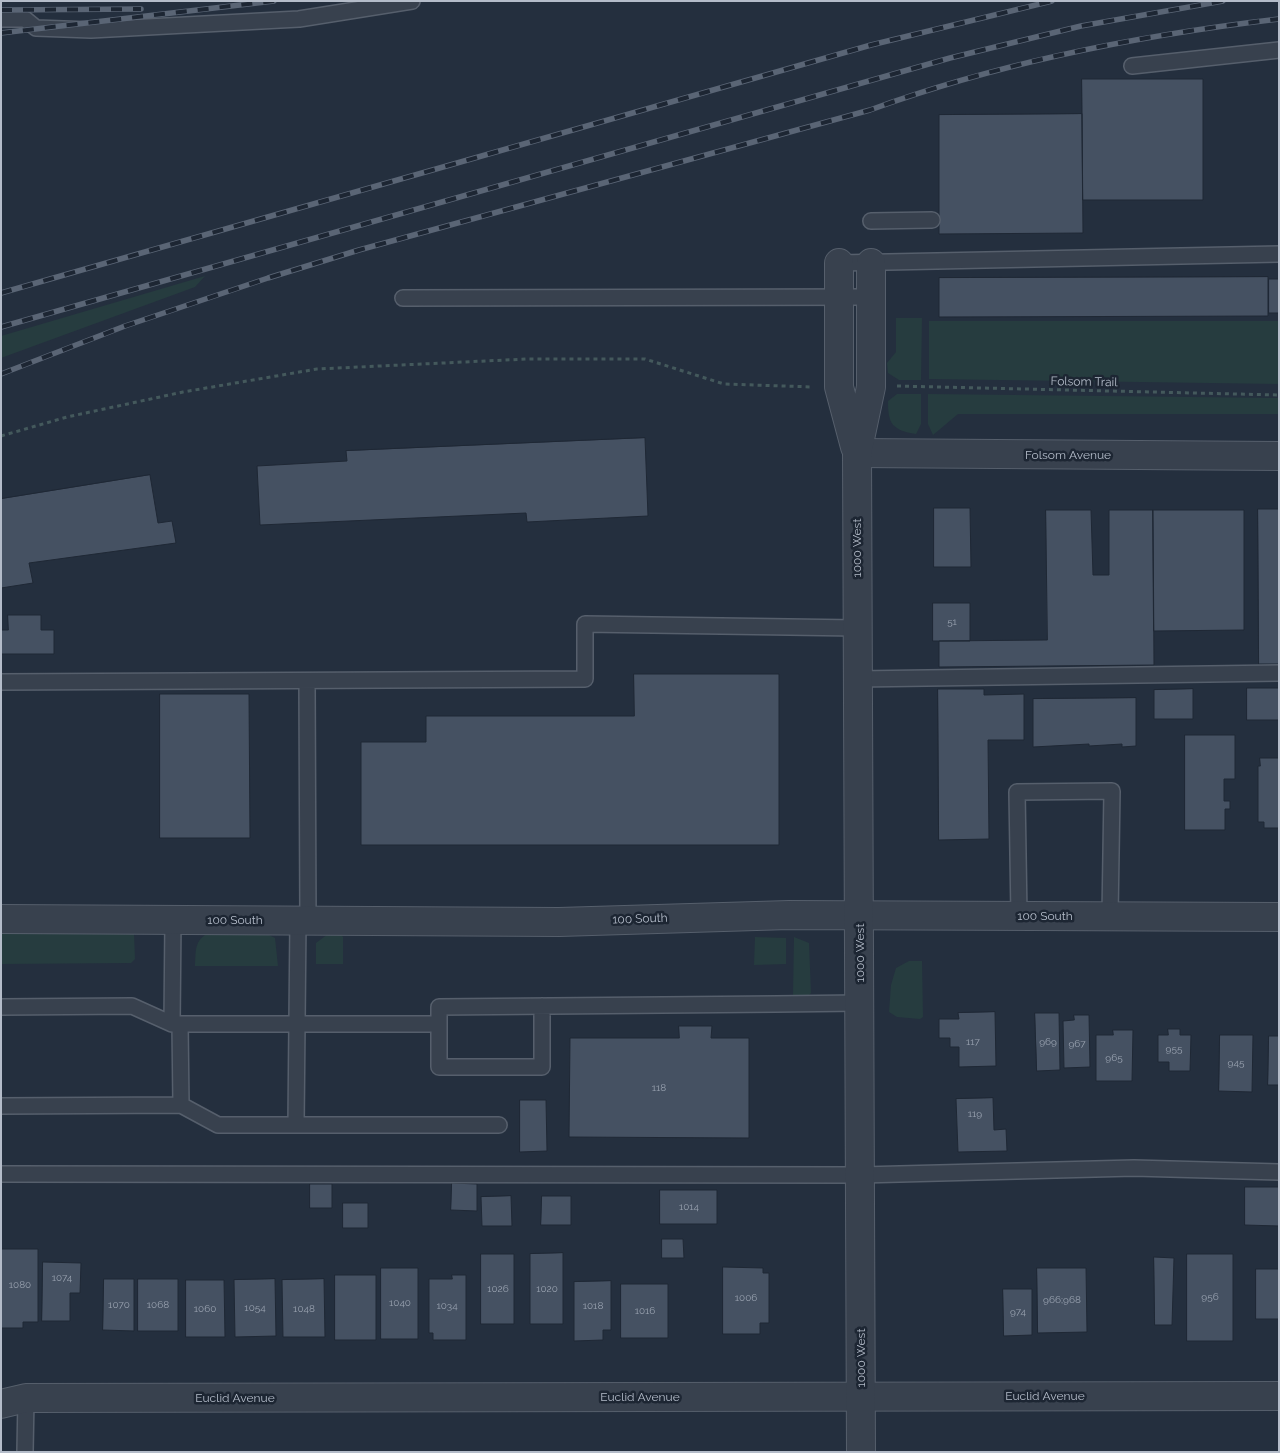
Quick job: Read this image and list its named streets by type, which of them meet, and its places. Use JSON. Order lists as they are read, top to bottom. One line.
{"streets":{"street":["Folsom Avenue","1000 West","100 South","Euclid Avenue"],"path":["Folsom Trail"]},"crossings":[["Folsom Avenue","1000 West"],["1000 West","100 South"],["1000 West","Euclid Avenue"]],"house_numbers":["51","117","969","967","955","965","945","118","119","1014","1074","1080","1026","1020","956","1006","966;968","1040","1070","1068","1034","1018","1054","1060","1048","1016","974"]}
